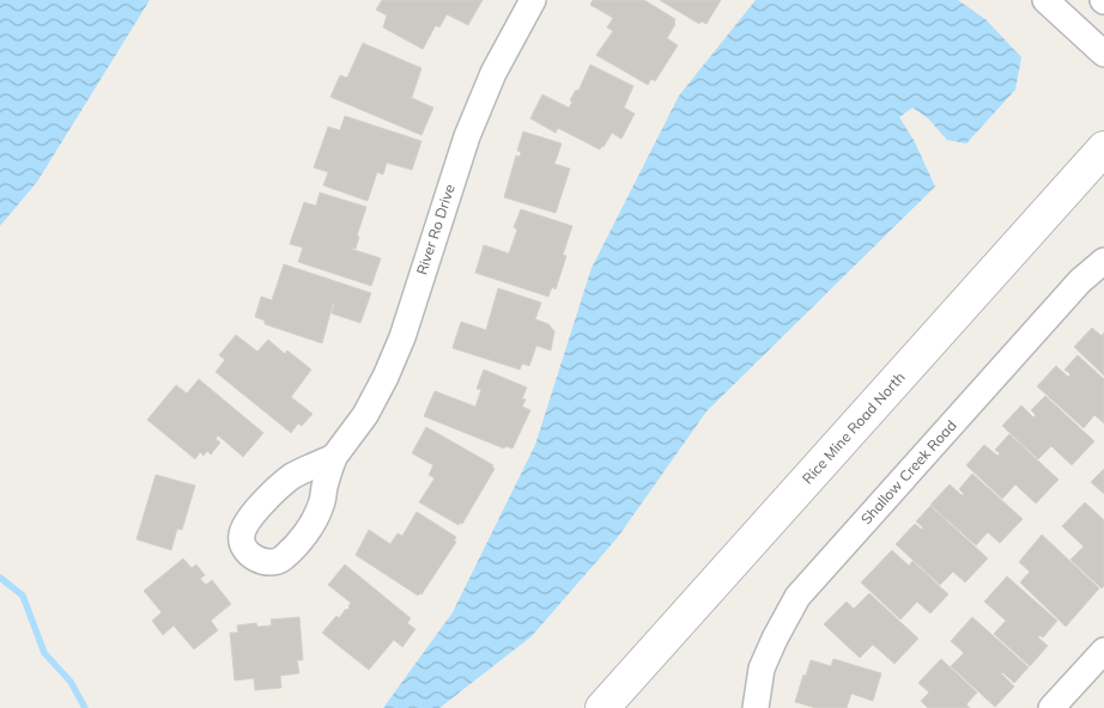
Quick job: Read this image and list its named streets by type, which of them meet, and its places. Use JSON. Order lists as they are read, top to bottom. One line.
{"streets":{"main road":["Rice Mine Road North"],"street":["River Ro Drive","Shallow Creek Road"]}}
